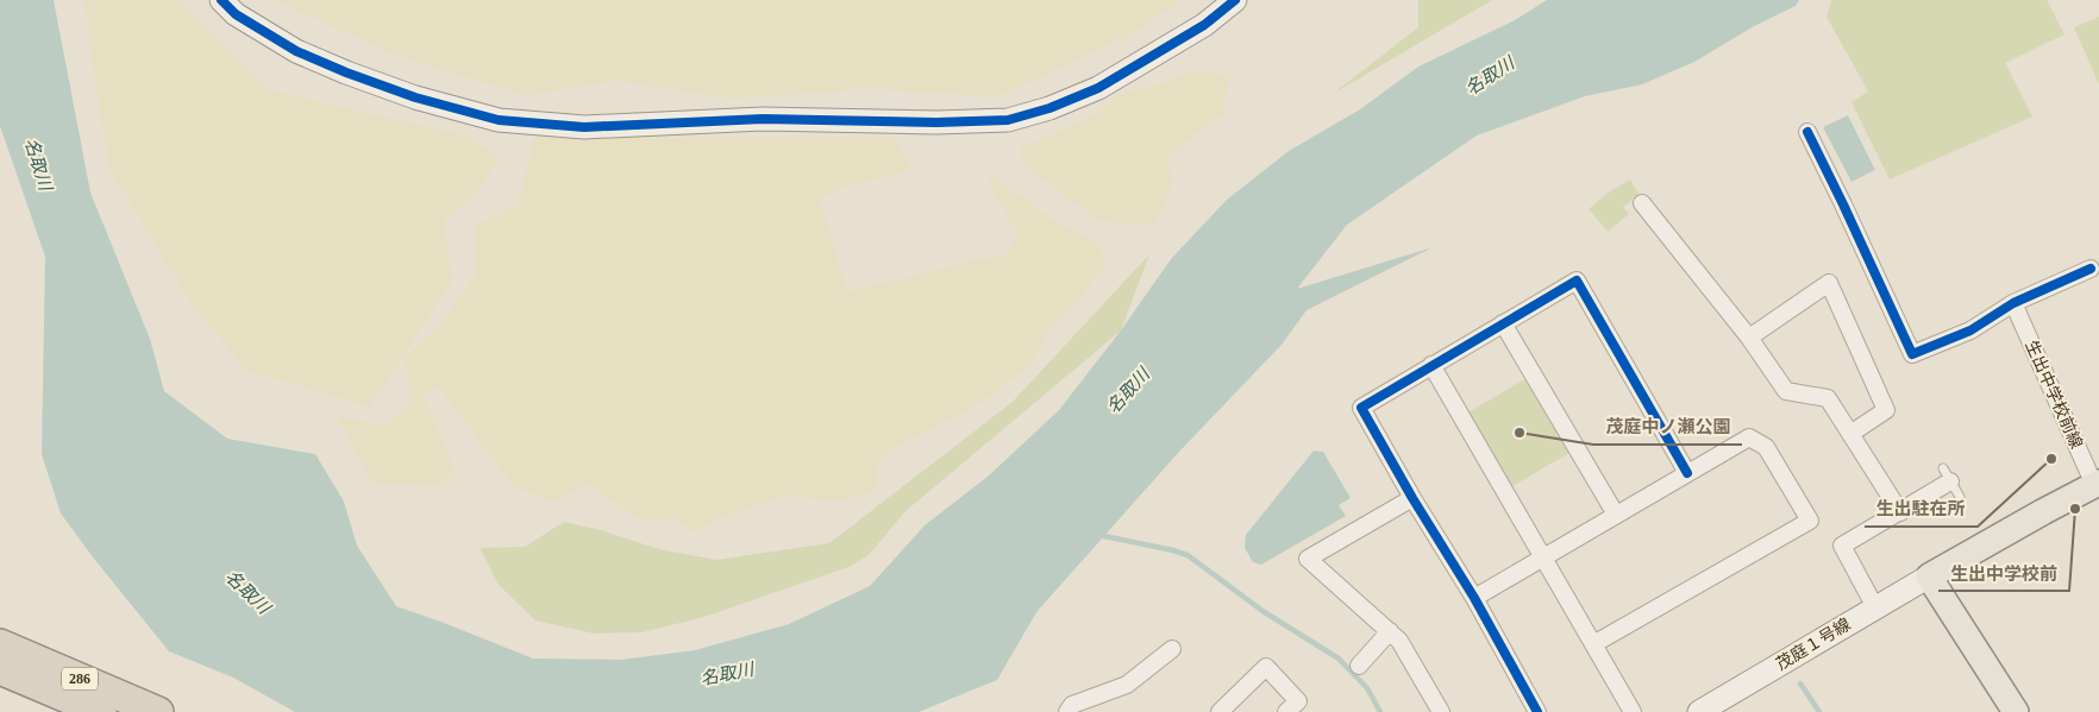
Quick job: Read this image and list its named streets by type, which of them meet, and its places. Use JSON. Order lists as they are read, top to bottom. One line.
{"streets":{"highway":["286"],"street":["生出中学校前線","茂庭１号線"]},"water":["名取川"],"places":["茂庭中ノ瀬公園","生出駐在所","生出中学校前"]}
